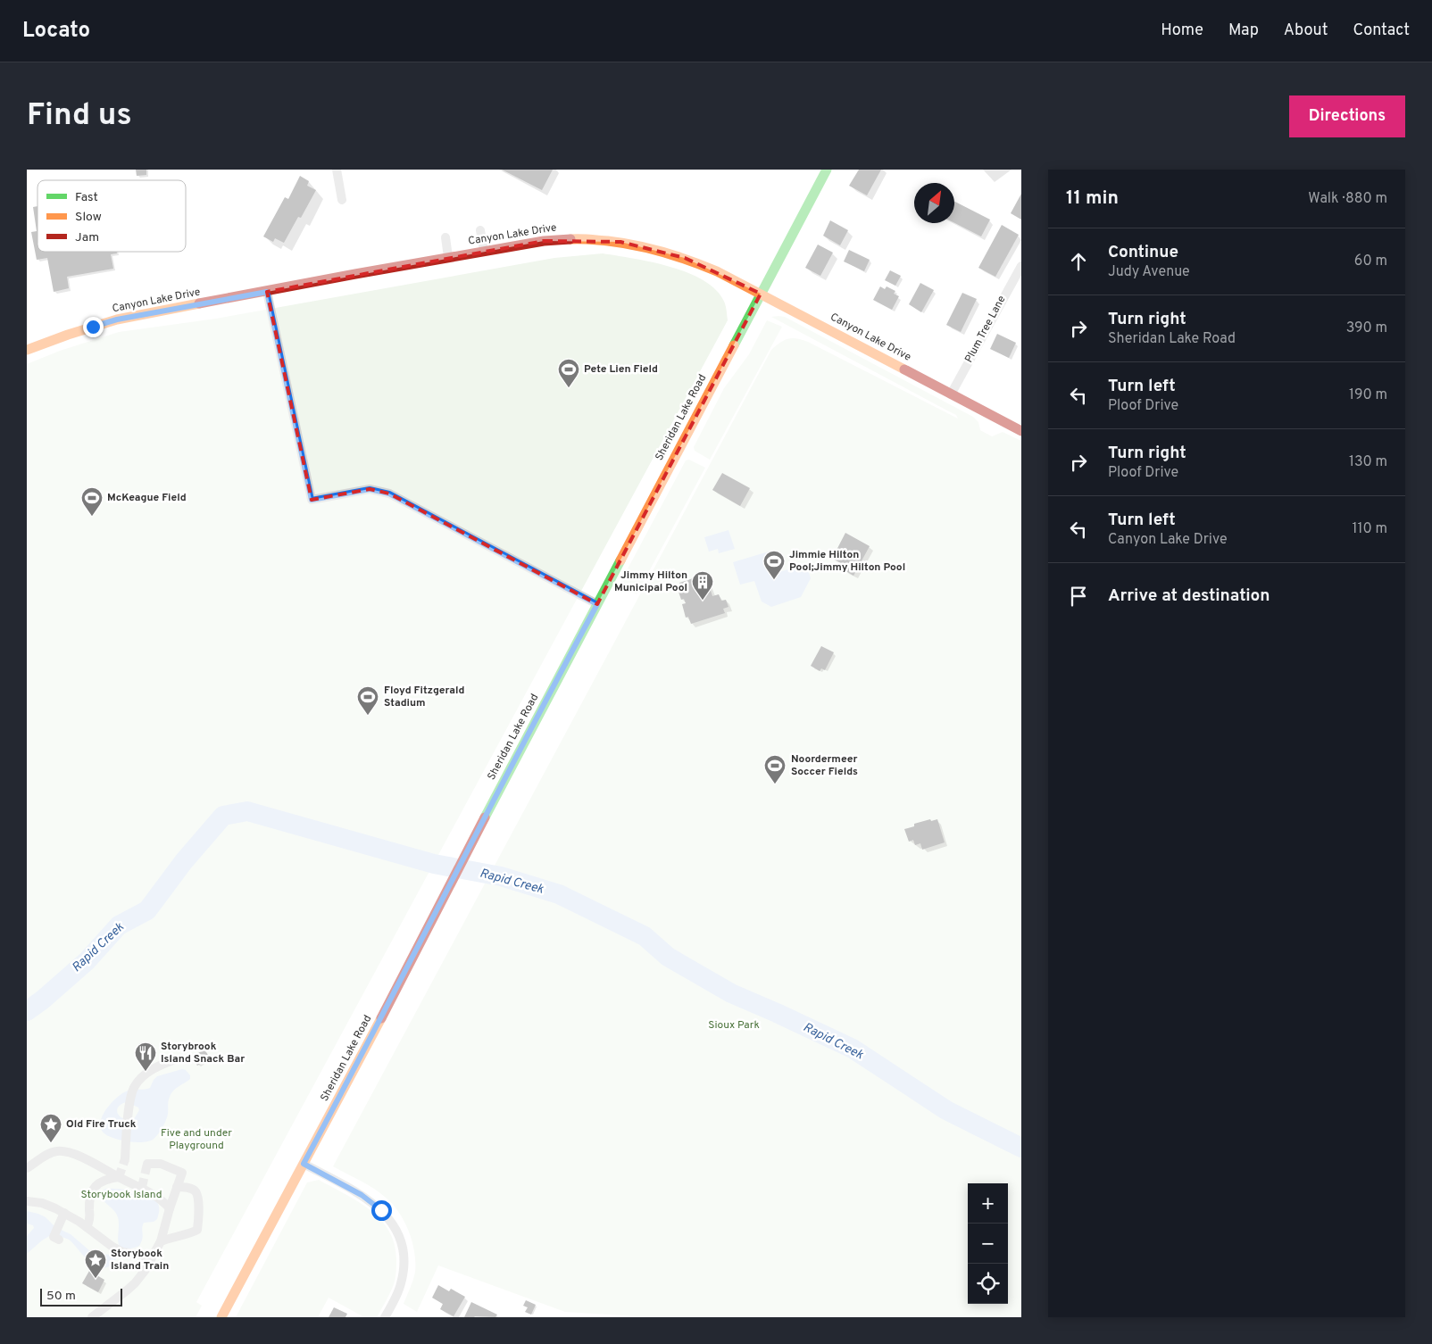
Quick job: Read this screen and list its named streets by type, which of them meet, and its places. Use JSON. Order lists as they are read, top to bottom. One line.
{"streets":{"street":["Canyon Lake Drive","Plum Tree Lane","Sheridan Lake Road"]},"crossings":[["Canyon Lake Drive","Plum Tree Lane"],["Canyon Lake Drive","Sheridan Lake Road"]],"water":["Rapid Creek"],"parks":["Sioux Park","Five and under Playground","Storybook Island"],"places":{"sports":["Pete Lien Field","McKeague Field","Jimmie Hilton Pool;Jimmy Hilton Pool","Floyd Fitzgerald Stadium","Noordermeer Soccer Fields"],"building":["Jimmy Hilton Municipal Pool"],"restaurant":["Storybrook Island Snack Bar"],"place":["Old Fire Truck","Storybook Island Train"]},"legend":["Fast","Slow","Jam"],"scale_bar":"50 m","north":"top right","page":{"header":"Locato","nav":["Home","Map","About","Contact"],"buttons":"Directions","title":"Find us","heading":["11 min","Walk · 880 m"],"list":[["Continue","Judy Avenue","60 m"],["Turn right","Sheridan Lake Road","390 m"],["Turn left","Ploof Drive","190 m"],["Turn right","Ploof Drive","130 m"],["Turn left","Canyon Lake Drive","110 m"],"Arrive at destination"],"map_buttons":["+","−"],"scale":"50 m"}}
